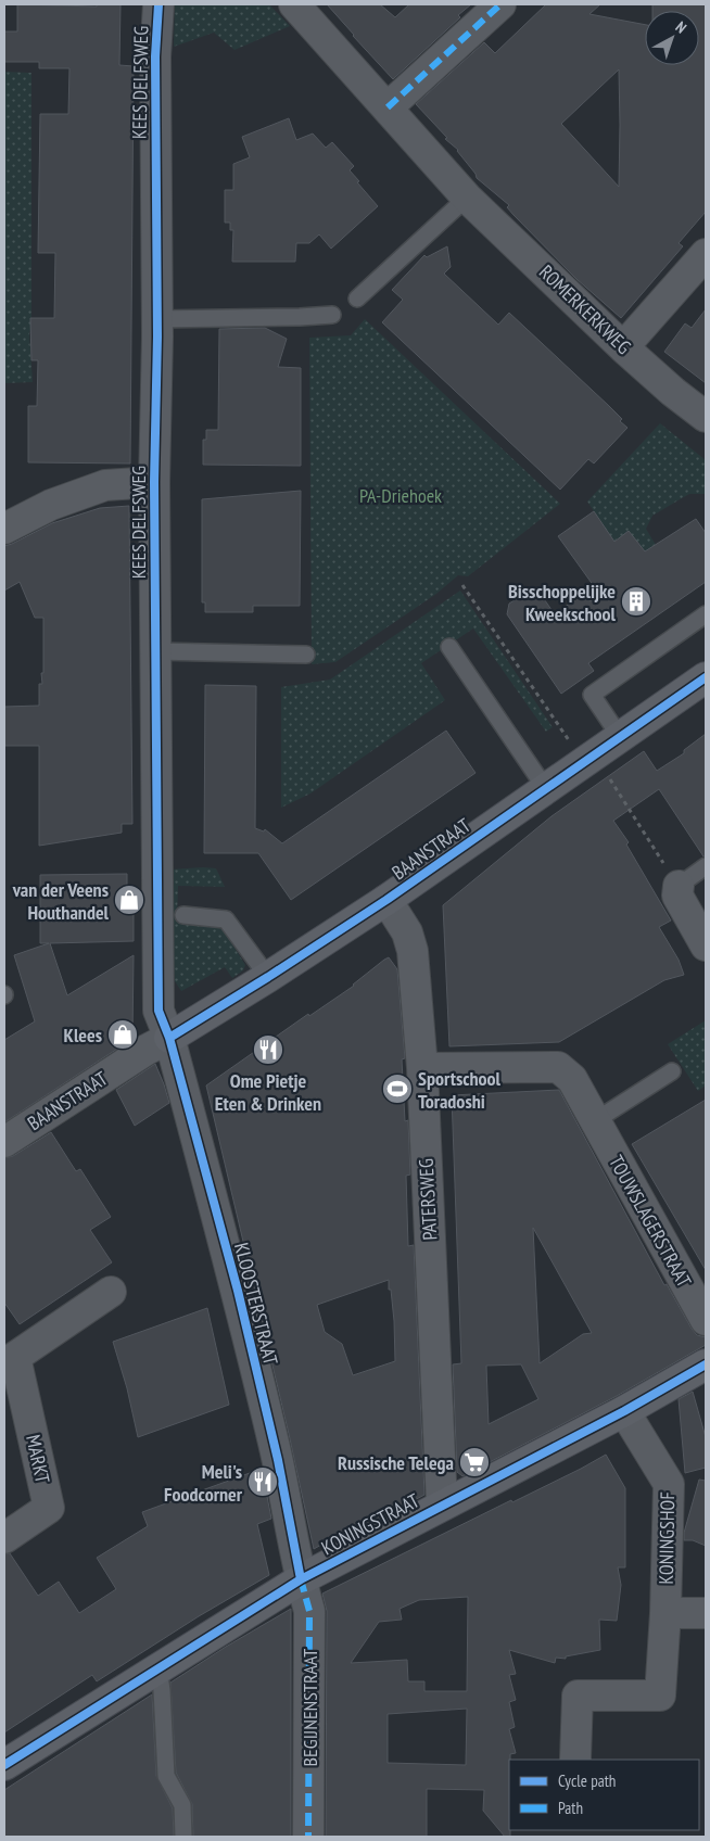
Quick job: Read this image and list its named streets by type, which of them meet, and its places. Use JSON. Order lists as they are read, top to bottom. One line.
{"streets":{"street":["KEES DELFSWEG","ROMERKERKWEG","BAANSTRAAT","PATERSWEG","TOUWSLAGERSTRAAT","KLOOSTERSTRAAT","MARKT","KONINGSTRAAT","KONINGSHOF","BEGIJNENSTRAAT"]},"crossings":[["KEES DELFSWEG","BAANSTRAAT"],["KEES DELFSWEG","KLOOSTERSTRAAT"],["BAANSTRAAT","PATERSWEG"],["BAANSTRAAT","KLOOSTERSTRAAT"],["PATERSWEG","TOUWSLAGERSTRAAT"],["PATERSWEG","KONINGSTRAAT"],["KLOOSTERSTRAAT","KONINGSTRAAT"],["KLOOSTERSTRAAT","BEGIJNENSTRAAT"],["KONINGSTRAAT","KONINGSHOF"],["KONINGSTRAAT","BEGIJNENSTRAAT"]],"parks":["PA-Driehoek"],"places":{"building":["Bisschoppelijke Kweekschool"],"shop":["van der Veens Houthandel","Klees"],"restaurant":["Ome Pietje Eten & Drinken","Meli's Foodcorner"],"sports":["Sportschool Toradoshi"],"supermarket":["Russische Telega"]},"legend":["Cycle path","Path"],"north":"top right"}
